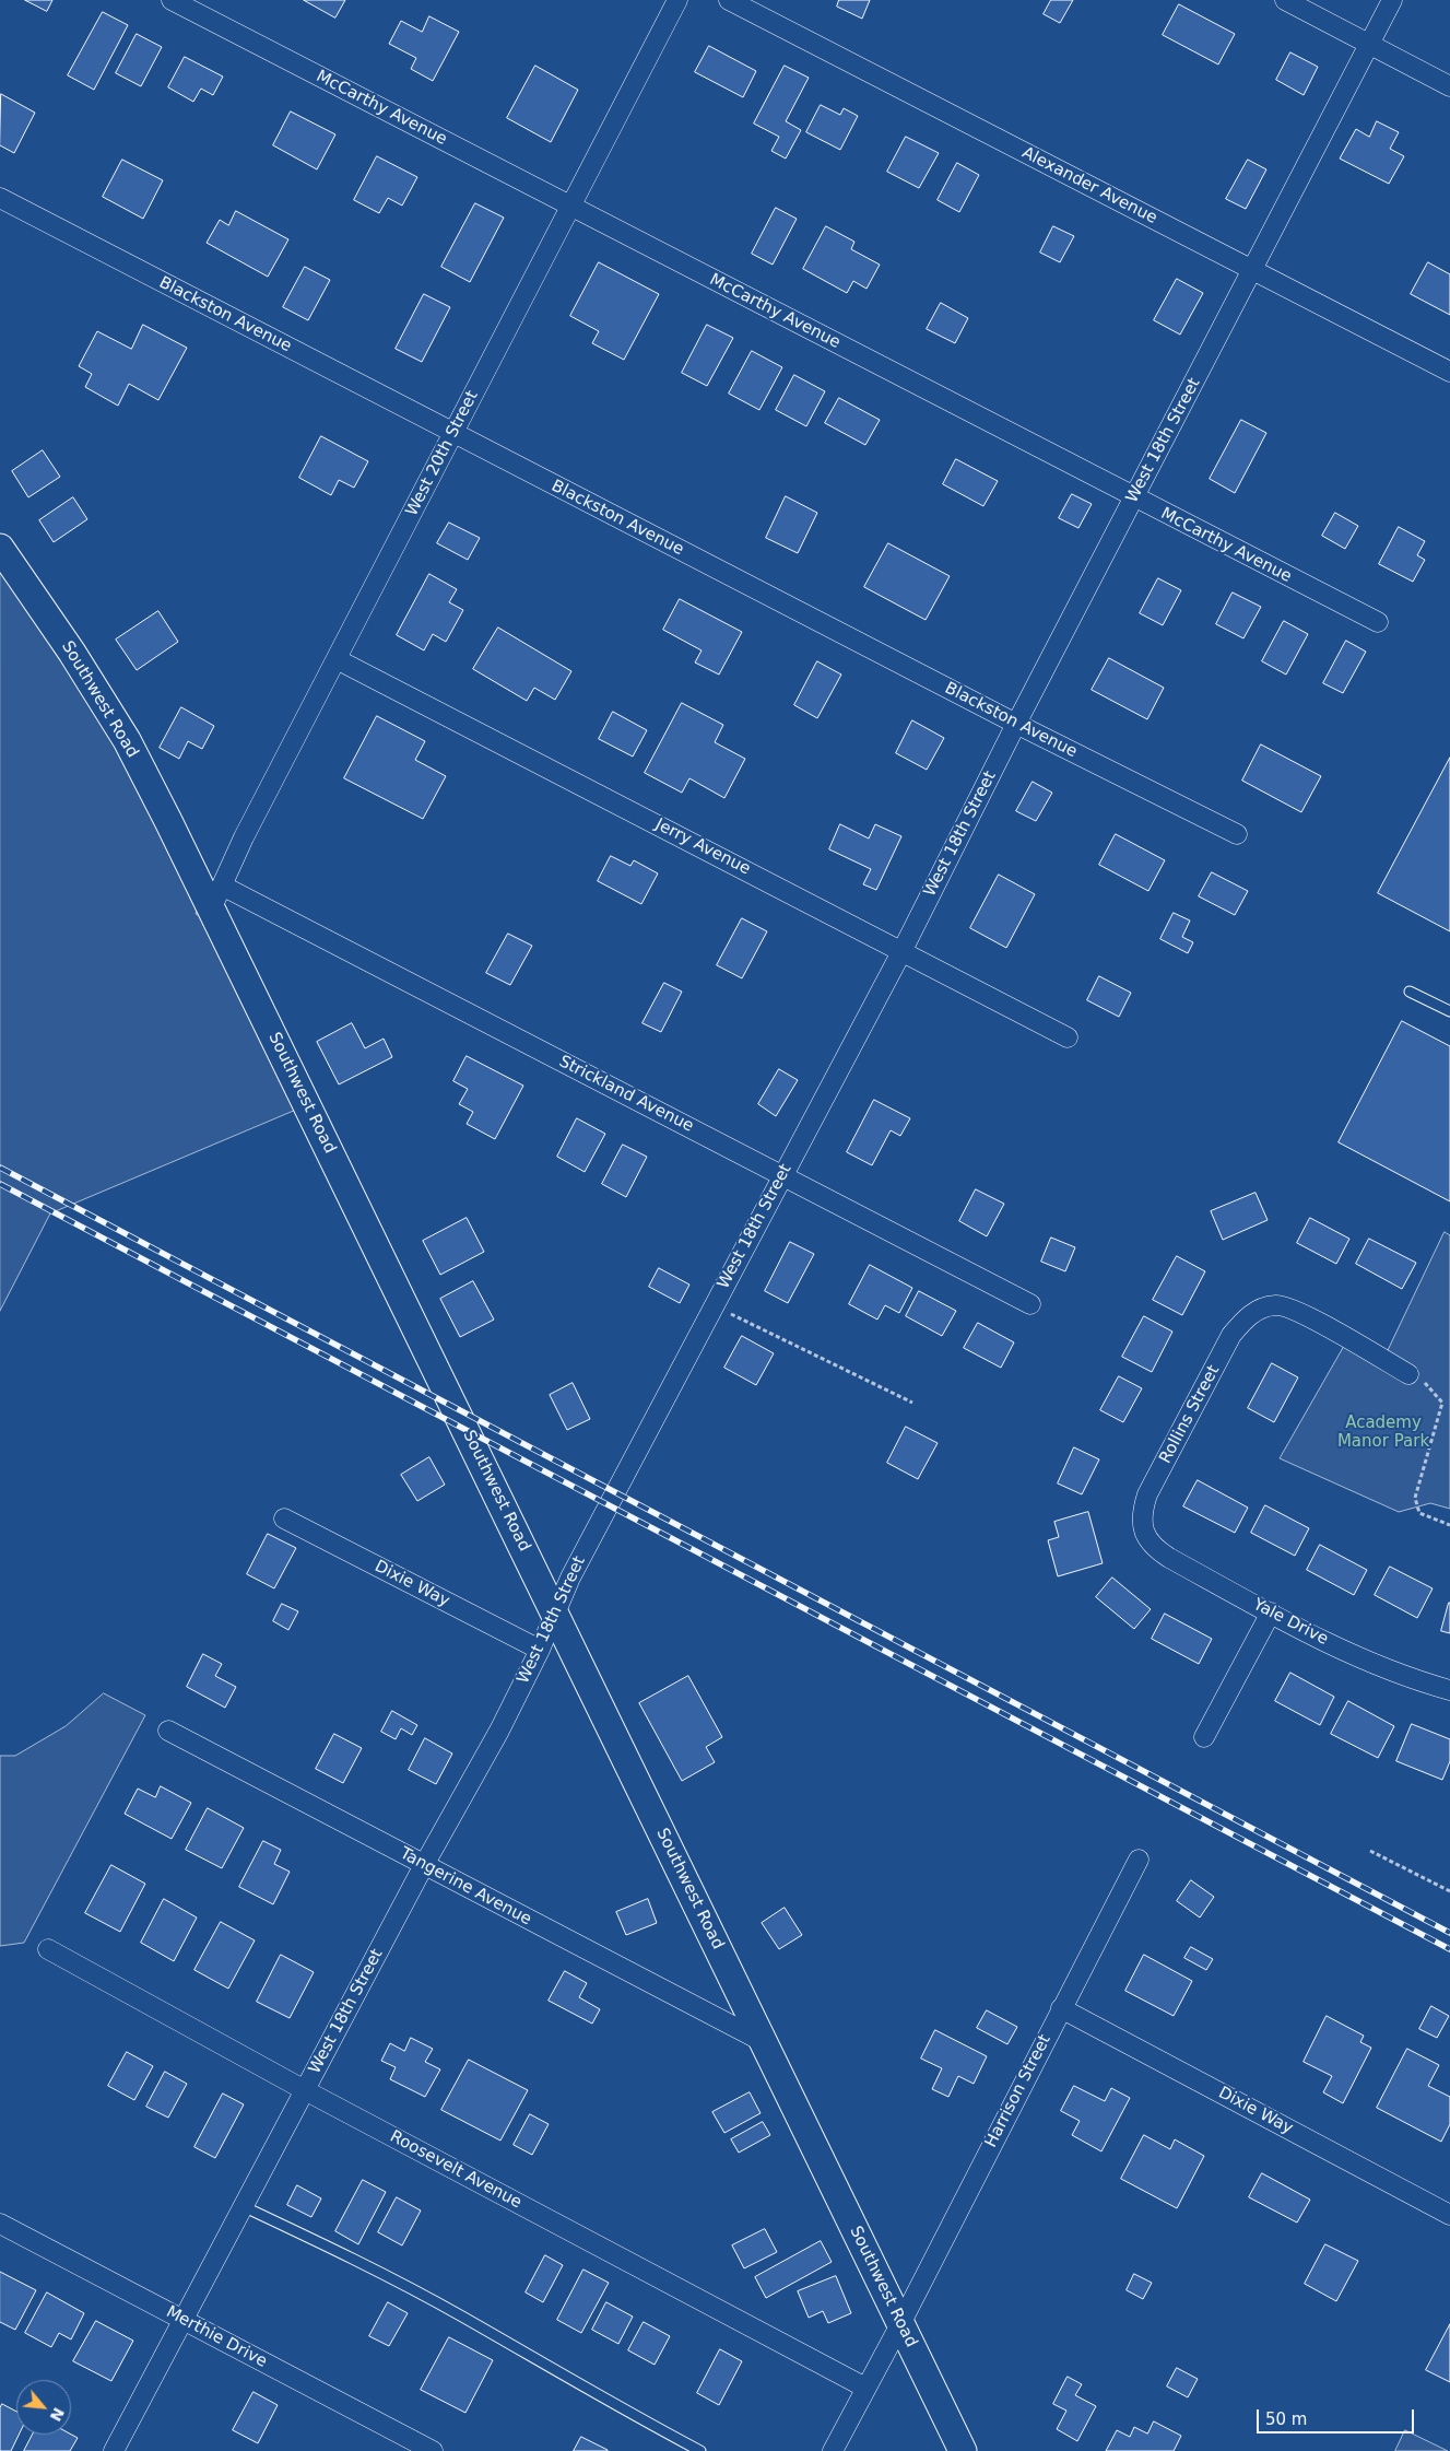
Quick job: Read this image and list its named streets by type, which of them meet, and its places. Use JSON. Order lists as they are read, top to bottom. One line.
{"streets":{"street":["McCarthy Avenue","Alexander Avenue","Blackston Avenue","West 18th Street","West 20th Street","Southwest Road","Jerry Avenue","Strickland Avenue","Rollins Street","Dixie Way","Yale Drive","Tangerine Avenue","Harrison Street","Roosevelt Avenue","Merthie Drive"]},"crossings":[["McCarthy Avenue","West 18th Street"],["McCarthy Avenue","West 20th Street"],["Alexander Avenue","West 18th Street"],["Blackston Avenue","West 18th Street"],["Blackston Avenue","West 20th Street"],["West 18th Street","Southwest Road"],["West 18th Street","Jerry Avenue"],["West 18th Street","Strickland Avenue"],["West 18th Street","Dixie Way"],["West 18th Street","Tangerine Avenue"],["West 18th Street","Roosevelt Avenue"],["West 18th Street","Merthie Drive"],["West 20th Street","Southwest Road"],["West 20th Street","Jerry Avenue"],["West 20th Street","Strickland Avenue"],["Southwest Road","Strickland Avenue"],["Southwest Road","Tangerine Avenue"],["Southwest Road","Harrison Street"],["Rollins Street","Yale Drive"],["Dixie Way","Harrison Street"],["Harrison Street","Roosevelt Avenue"]],"parks":["Academy Manor Park"],"scale_bar":"50 m","north":"bottom right"}
